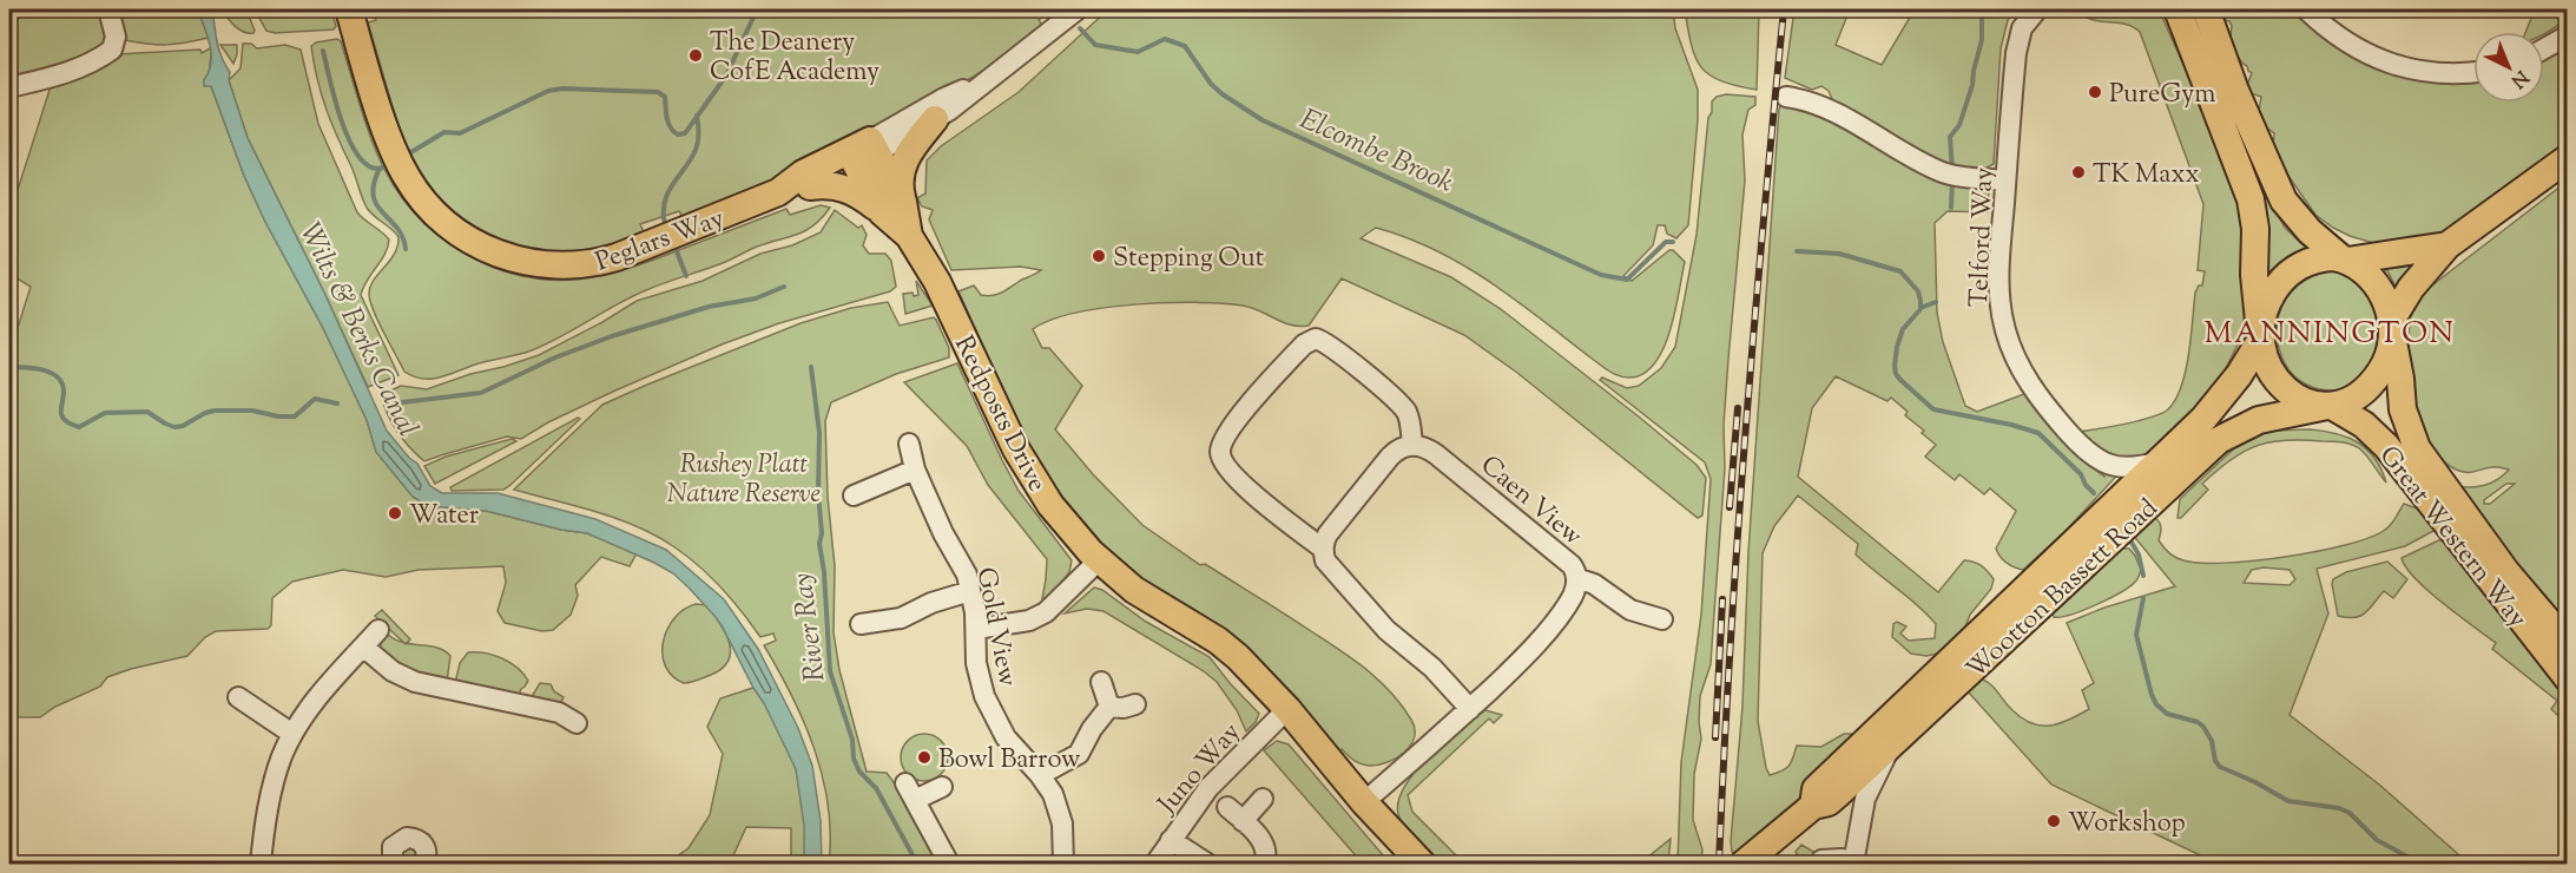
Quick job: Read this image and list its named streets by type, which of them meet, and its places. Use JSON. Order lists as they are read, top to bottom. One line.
{"streets":{"main road":["Peglars Way","Redposts Drive","Great Western Way","Wootton Bassett Road"],"street":["Telford Way","Caen View","Gold View","Juno Way"]},"crossings":[["Telford Way","Wootton Bassett Road"],["Peglars Way","Redposts Drive"],["Redposts Drive","Caen View"],["Redposts Drive","Juno Way"],["Great Western Way","Wootton Bassett Road"]],"districts":["MANNINGTON"],"water":["Elcombe Brook","Wilts & Berks Canal","River Ray"],"parks":["Rushey Platt Nature Reserve"],"places":["The Deanery CofE Academy","PureGym","TK Maxx","Stepping Out","Water","Bowl Barrow","Workshop"],"north":"bottom right"}
